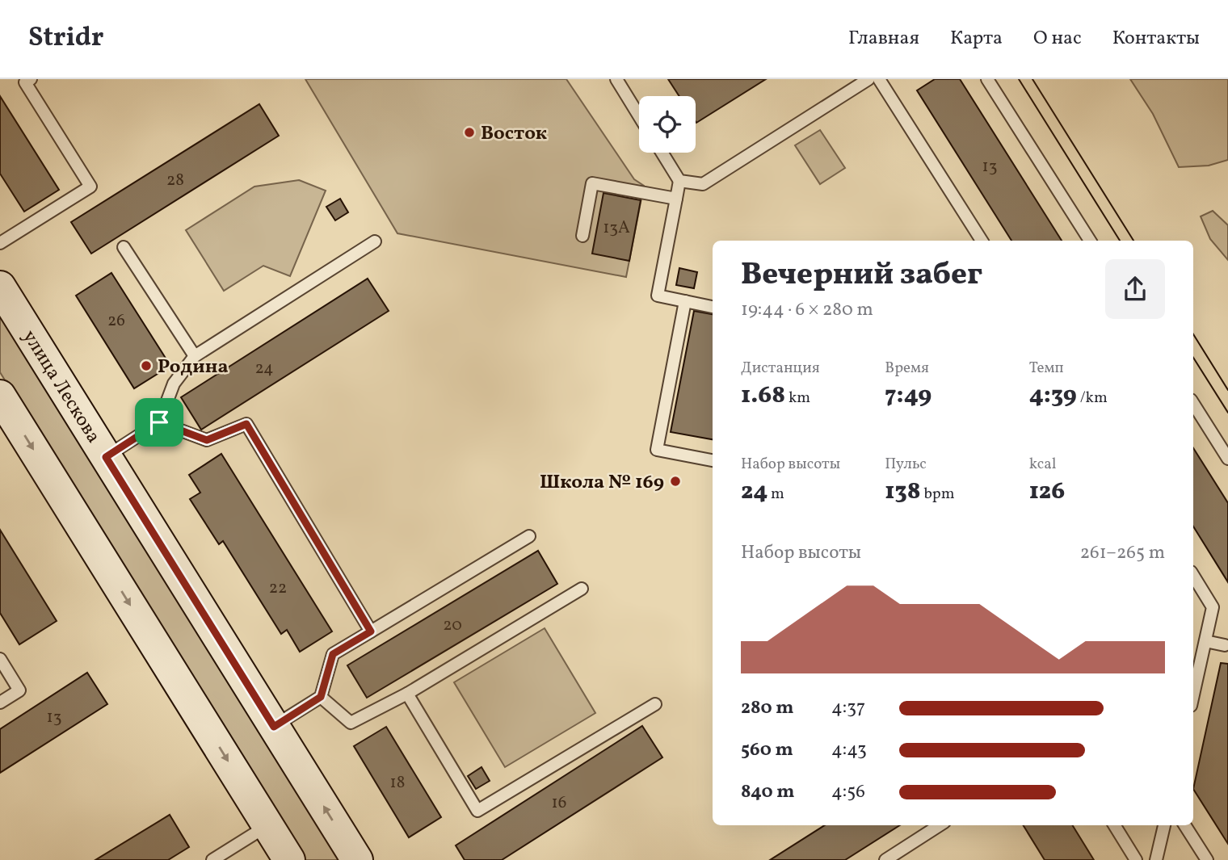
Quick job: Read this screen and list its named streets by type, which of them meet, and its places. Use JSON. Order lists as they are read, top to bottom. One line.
{"streets":{"main road":["улица Лескова"]},"places":["Восток","Родина","Школа № 169"],"house_numbers":["13","28","13А","26","24","22","20","13","18","16"],"page":{"header":"Stridr","nav":["Главная","Карта","О нас","Контакты"],"heading":["Вечерний забег","19:44 · 6 × 280 m"],"stats":[["Дистанция","1.68 km"],["Время","7:49"],["Темп","4:39 /km"],["Набор высоты","24 m"],["Пульс","138 bpm"],["kcal","126"]],"chart":["Набор высоты","261–265 m"],"list":[{"name":"280 m","note":"4:37"},{"name":"560 m","note":"4:43"},{"name":"840 m","note":"4:56"}]}}
